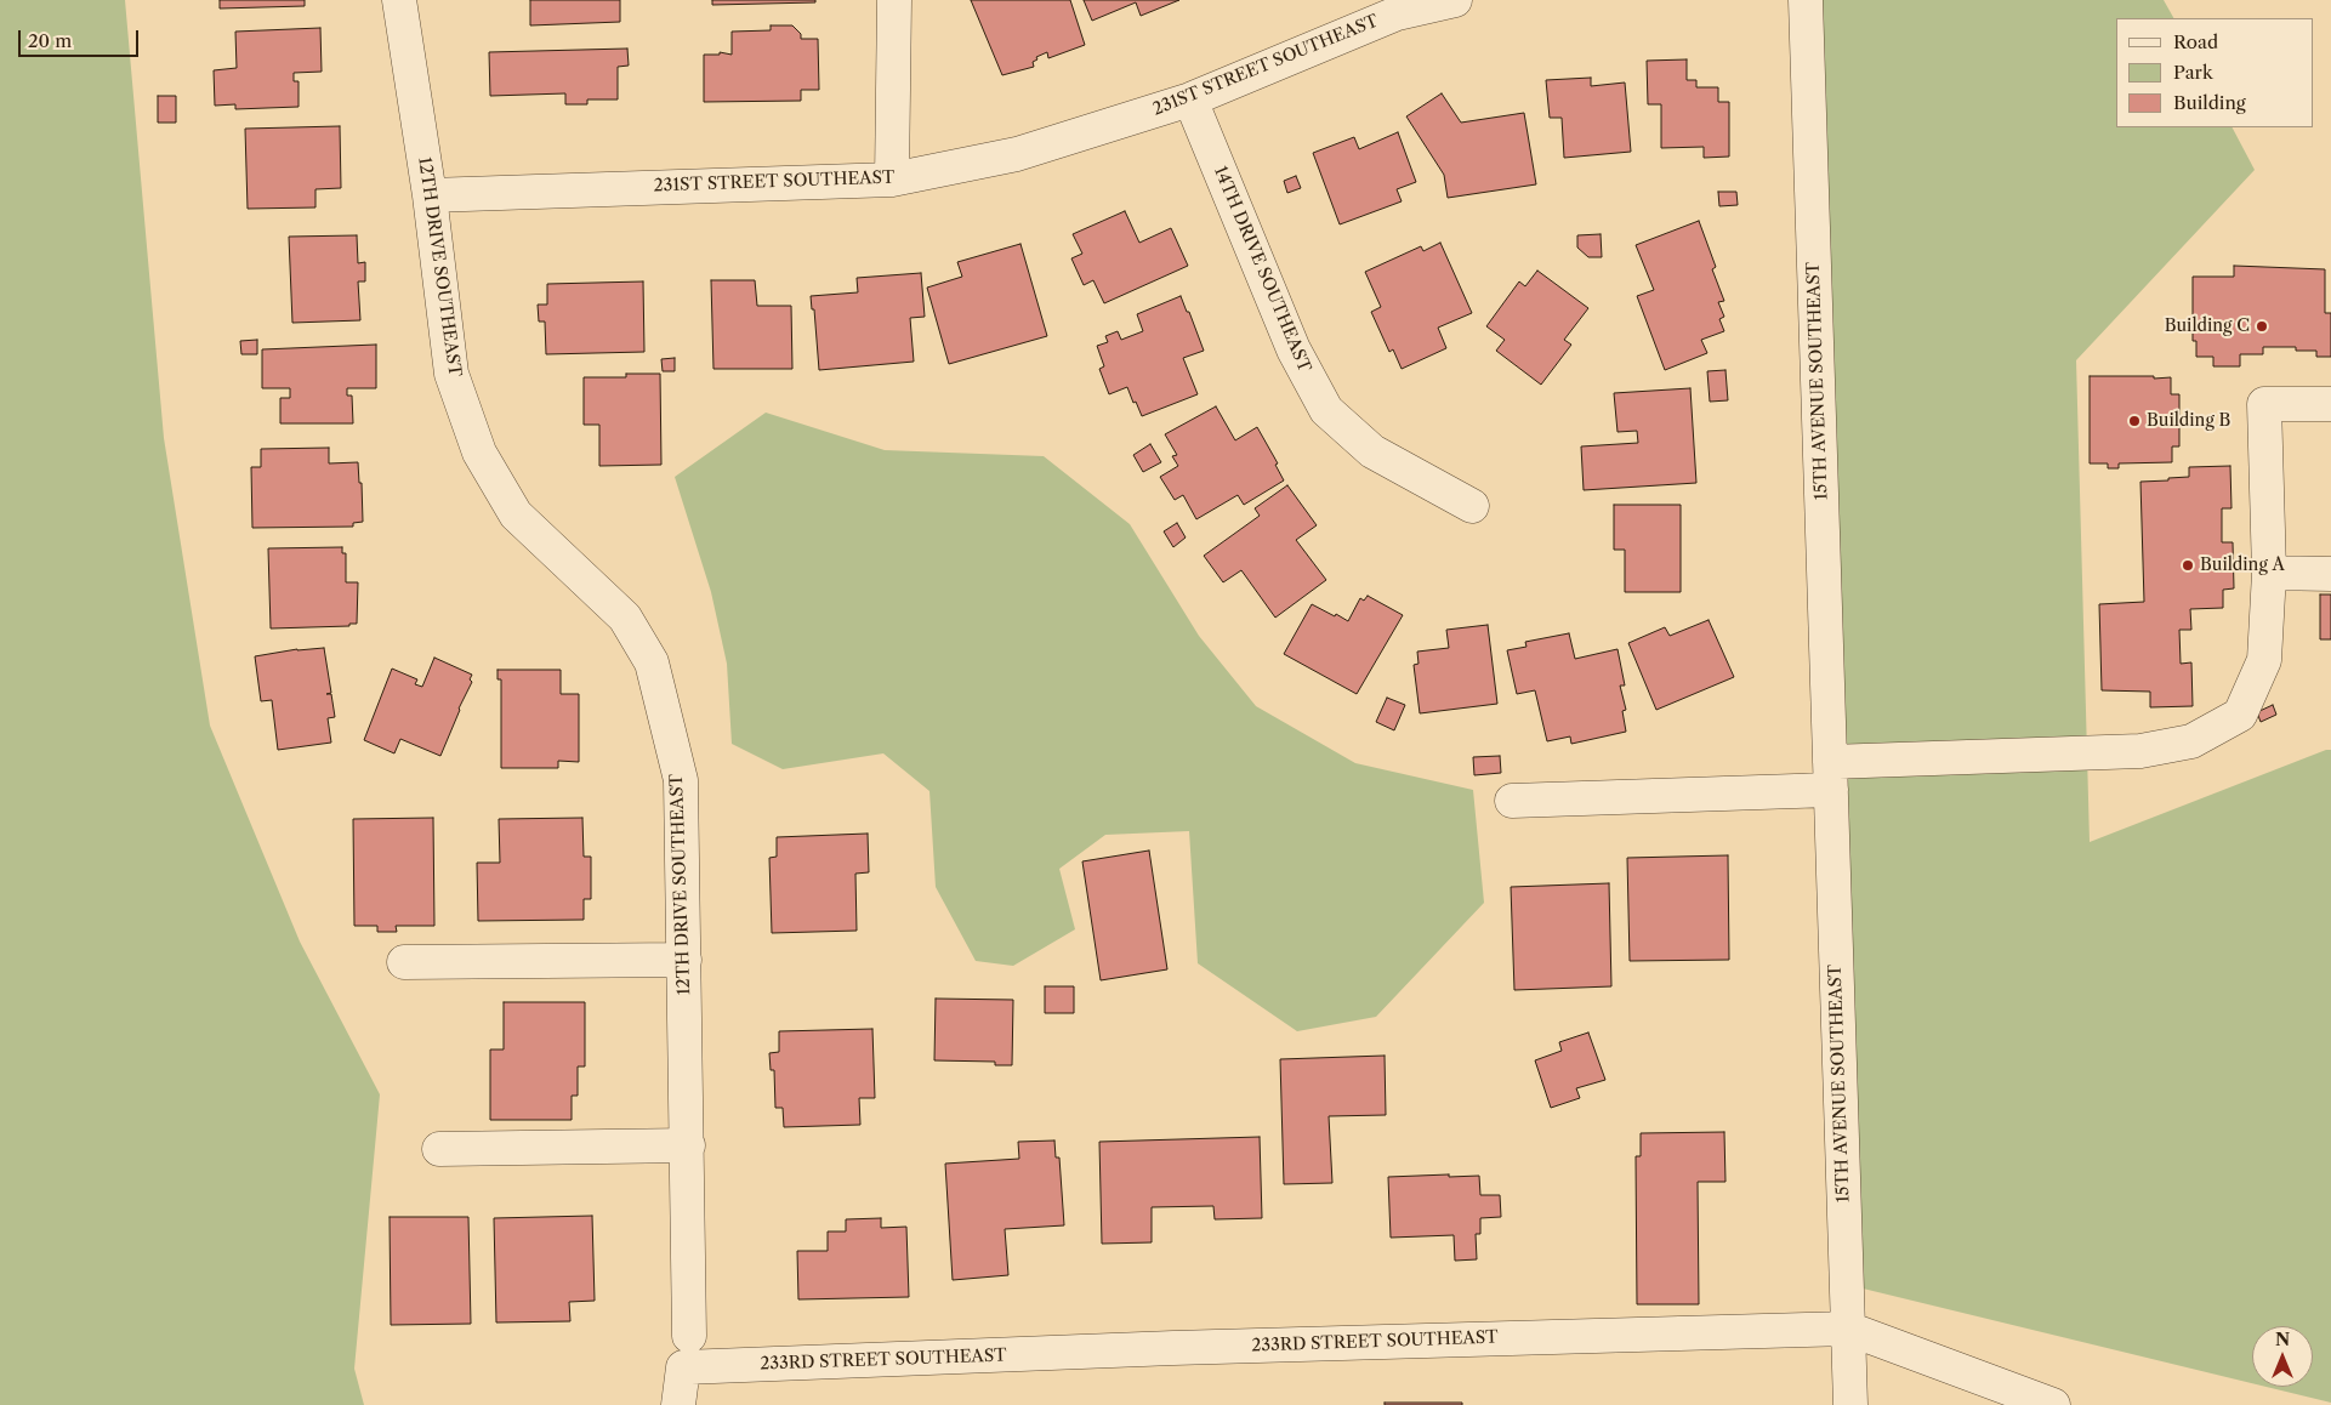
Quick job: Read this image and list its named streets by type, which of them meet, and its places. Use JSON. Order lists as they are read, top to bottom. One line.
{"streets":{"street":["231ST STREET SOUTHEAST","12TH DRIVE SOUTHEAST","14TH DRIVE SOUTHEAST","15TH AVENUE SOUTHEAST","233RD STREET SOUTHEAST"]},"crossings":[["231ST STREET SOUTHEAST","12TH DRIVE SOUTHEAST"],["231ST STREET SOUTHEAST","14TH DRIVE SOUTHEAST"],["15TH AVENUE SOUTHEAST","233RD STREET SOUTHEAST"]],"places":["Building C","Building B","Building A"],"legend":["Road","Park","Building"],"scale_bar":"20 m","north":"top"}
